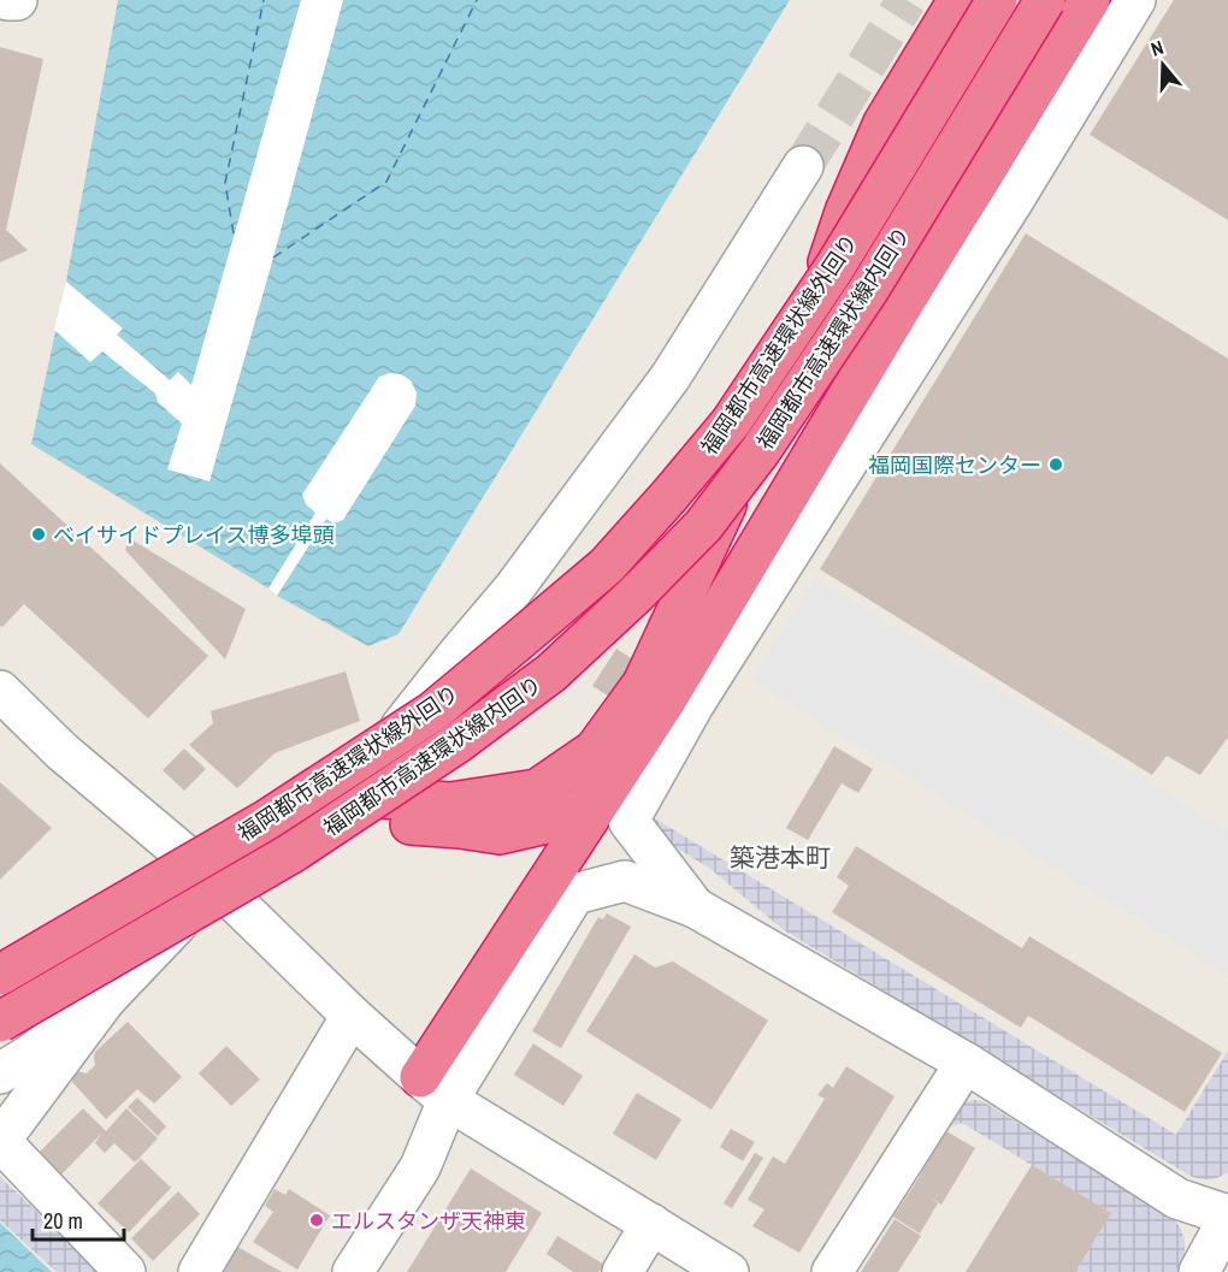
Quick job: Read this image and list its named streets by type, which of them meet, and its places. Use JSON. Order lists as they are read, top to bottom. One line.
{"streets":{"highway":["福岡都市高速環状線内回り","福岡都市高速環状線外回り"]},"districts":["築港本町"],"places":["福岡国際センター","ベイサイドプレイス博多埠頭","エルスタンザ天神東"],"scale_bar":"20 m","north":"top"}
